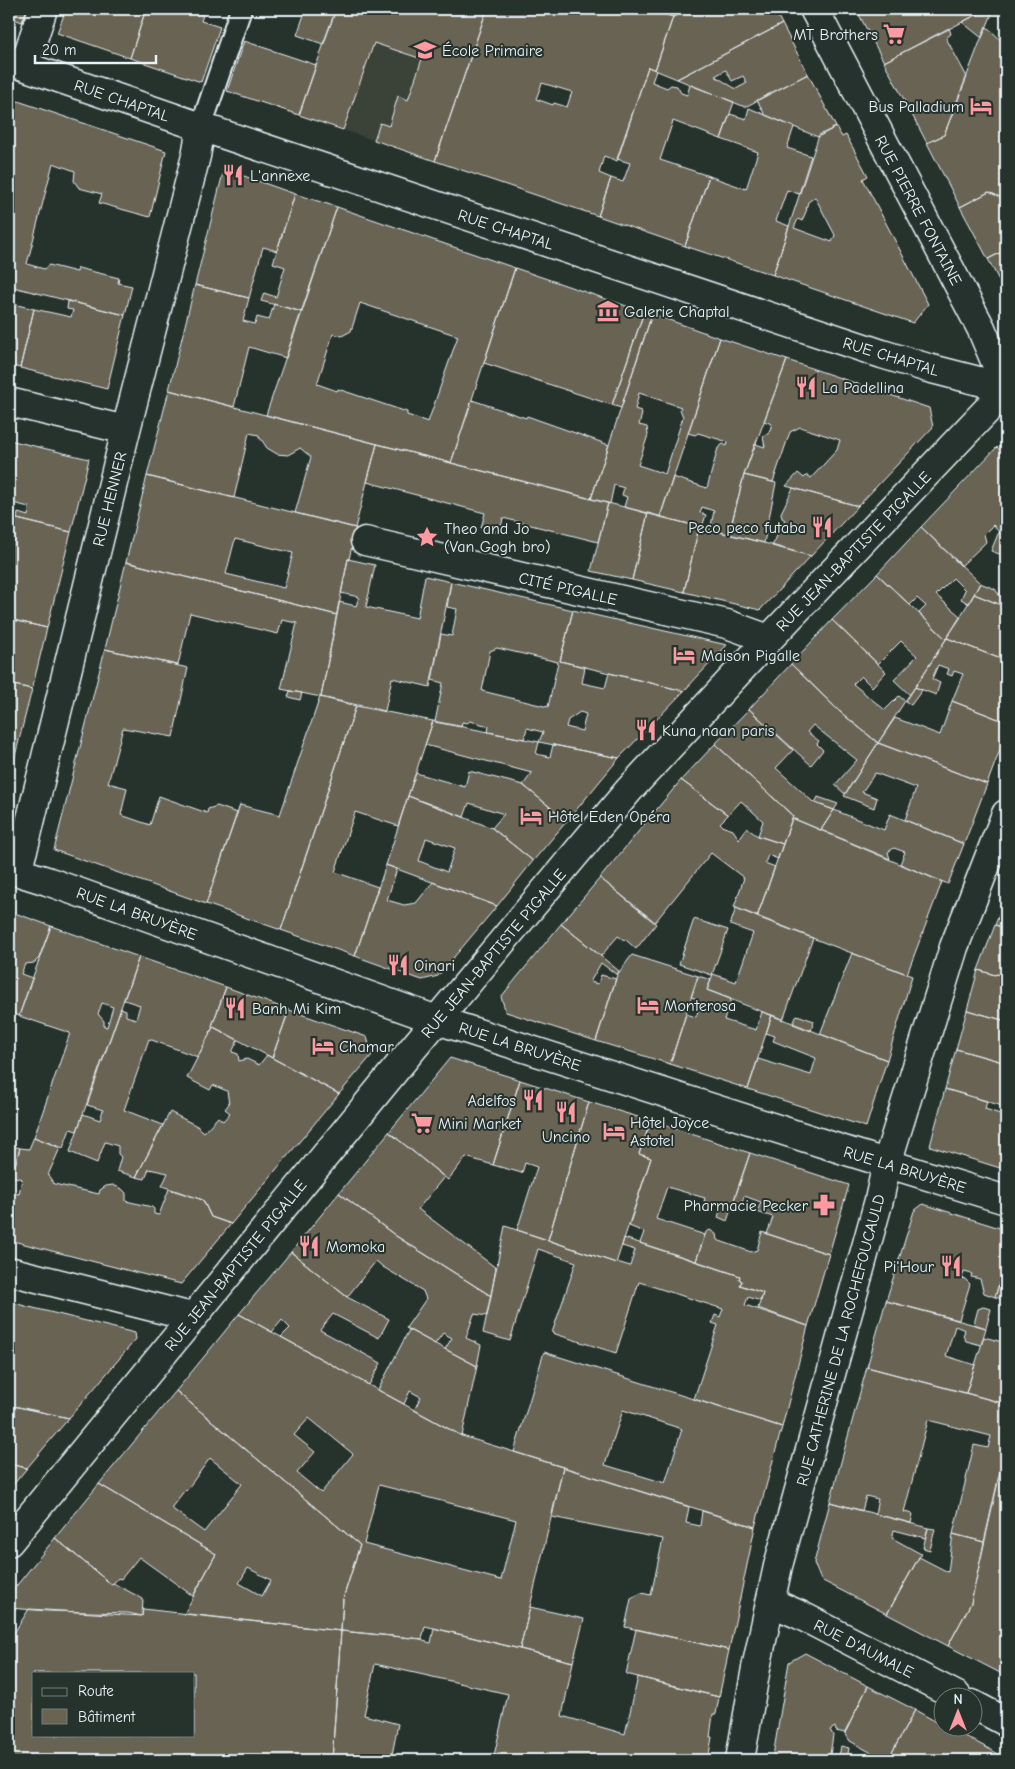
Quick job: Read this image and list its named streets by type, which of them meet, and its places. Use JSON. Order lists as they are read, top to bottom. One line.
{"streets":{"street":["RUE CHAPTAL","RUE PIERRE FONTAINE","RUE HENNER","RUE JEAN-BAPTISTE PIGALLE","CITÉ PIGALLE","RUE LA BRUYÈRE","RUE CATHERINE DE LA ROCHEFOUCAULD","RUE D'AUMALE"]},"crossings":[["RUE CHAPTAL","RUE PIERRE FONTAINE"],["RUE CHAPTAL","RUE HENNER"],["RUE CHAPTAL","RUE JEAN-BAPTISTE PIGALLE"],["RUE PIERRE FONTAINE","RUE JEAN-BAPTISTE PIGALLE"],["RUE HENNER","RUE LA BRUYÈRE"],["RUE JEAN-BAPTISTE PIGALLE","CITÉ PIGALLE"],["RUE JEAN-BAPTISTE PIGALLE","RUE LA BRUYÈRE"],["RUE LA BRUYÈRE","RUE CATHERINE DE LA ROCHEFOUCAULD"],["RUE CATHERINE DE LA ROCHEFOUCAULD","RUE D'AUMALE"]],"places":{"supermarket":["MT Brothers","Mini Market"],"school or university":["École Primaire"],"hotel":["Bus Palladium","Maison Pigalle","Hôtel Eden Opéra","Monterosa","Chamar","Hôtel Joyce Astotel"],"restaurant":["L'annexe","La Padellina","Peco peco futaba","Kuna naan paris","Oinari","Banh Mi Kim","Adelfos","Uncino","Momoka","Pi'Hour"],"museum":["Galerie Chaptal"],"place":["Theo and Jo (Van Gogh bro)"],"pharmacy":["Pharmacie Pecker"]},"legend":["Route","Bâtiment"],"scale_bar":"20 m","north":"top"}
